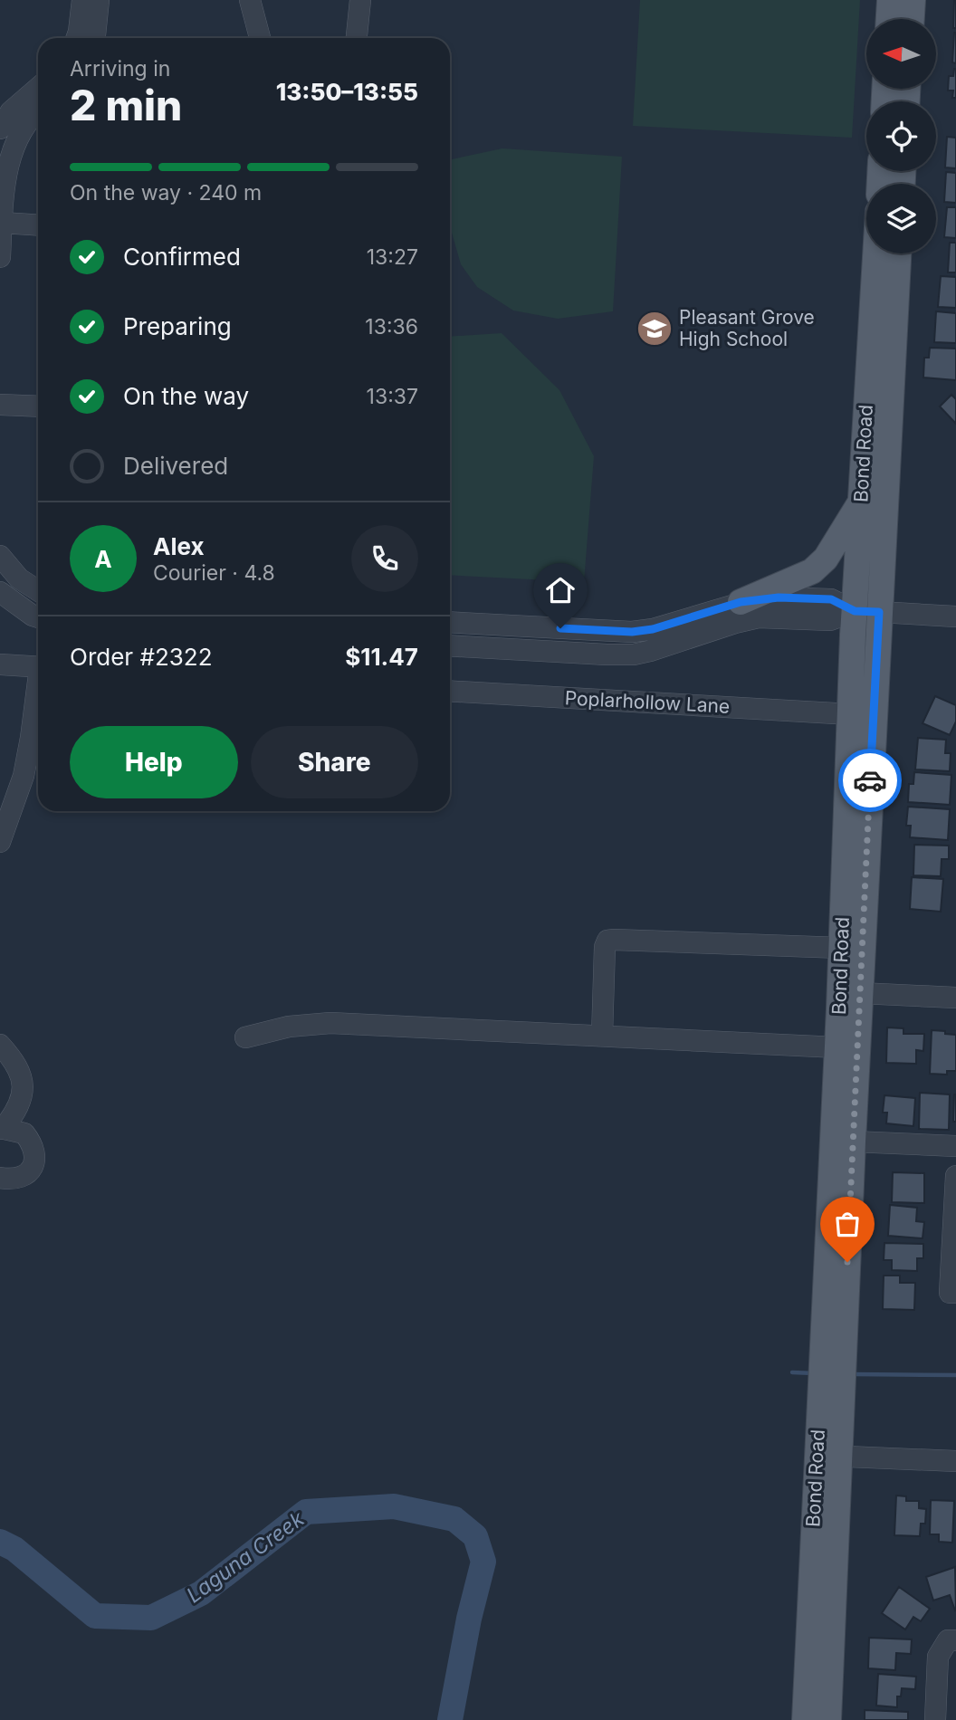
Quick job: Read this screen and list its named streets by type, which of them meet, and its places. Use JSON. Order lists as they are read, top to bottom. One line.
{"streets":{"main road":["Bond Road"],"street":["Poplarhollow Lane"]},"crossings":[["Bond Road","Poplarhollow Lane"]],"water":["Laguna Creek"],"places":{"school or university":["Pleasant Grove High School"]},"north":"left","page":{"heading":["2 min","Arriving in","13:50–13:55"],"panel":["Alex","Courier · 4.8","Order #2322","$11.47"],"bar":"On the way · 240 m","list":[["Confirmed","13:27"],["Preparing","13:36"],["On the way","13:37"],"Delivered"],"round":"A","buttons":["Help","Share"]}}
